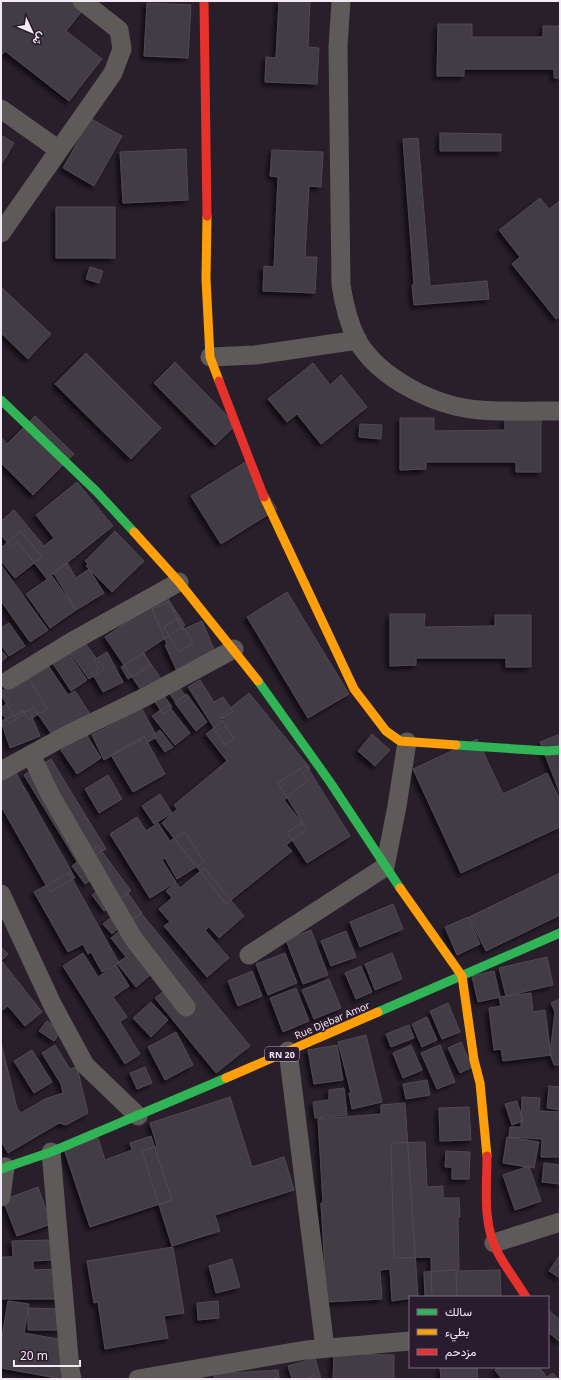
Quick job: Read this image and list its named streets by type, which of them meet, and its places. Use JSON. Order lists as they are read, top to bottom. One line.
{"streets":{"street":["Rue Djebar Amor","RN 20"]},"legend":["سالك","بطيء","مزدحم"],"scale_bar":"20 m","north":"bottom right"}
